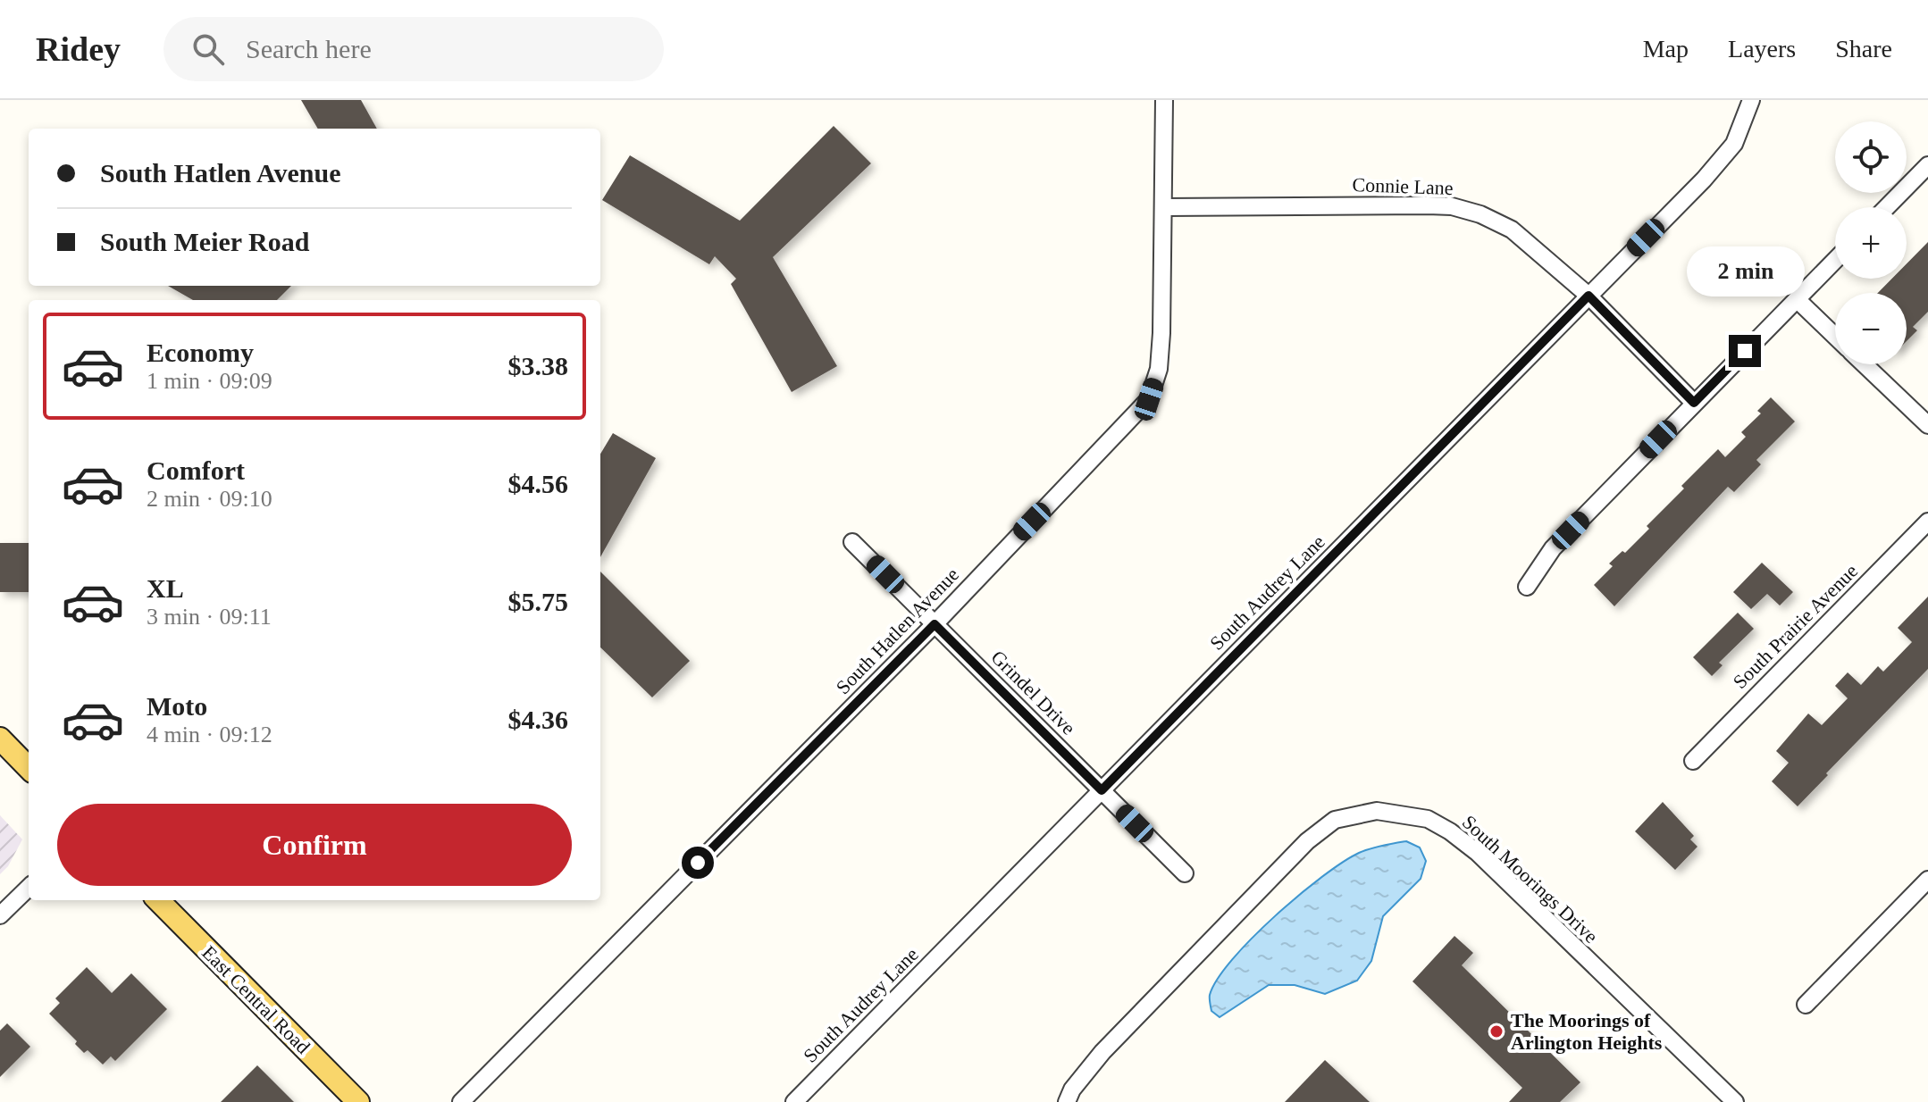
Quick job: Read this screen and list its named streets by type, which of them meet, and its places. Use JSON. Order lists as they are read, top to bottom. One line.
{"streets":{"main road":["East Central Road"],"street":["Connie Lane","South Audrey Lane","South Prairie Avenue","South Hatlen Avenue","Grindel Drive","South Moorings Drive"]},"crossings":[["Connie Lane","South Audrey Lane"],["Connie Lane","South Hatlen Avenue"],["South Audrey Lane","Grindel Drive"],["South Hatlen Avenue","Grindel Drive"]],"places":["The Moorings of Arlington Heights"],"page":{"header":"Ridey","search":"Search here","nav":["Map","Layers","Share"],"map_buttons":["+","−"],"banner":["South Hatlen Avenue","South Meier Road"],"bubble":"2 min","list":[{"name":"Economy","note":"1 min · 09:09","value":"$3.38"},{"name":"Comfort","note":"2 min · 09:10","value":"$4.56"},{"name":"XL","note":"3 min · 09:11","value":"$5.75"},{"name":"Moto","note":"4 min · 09:12","value":"$4.36"}],"buttons":"Confirm"}}
